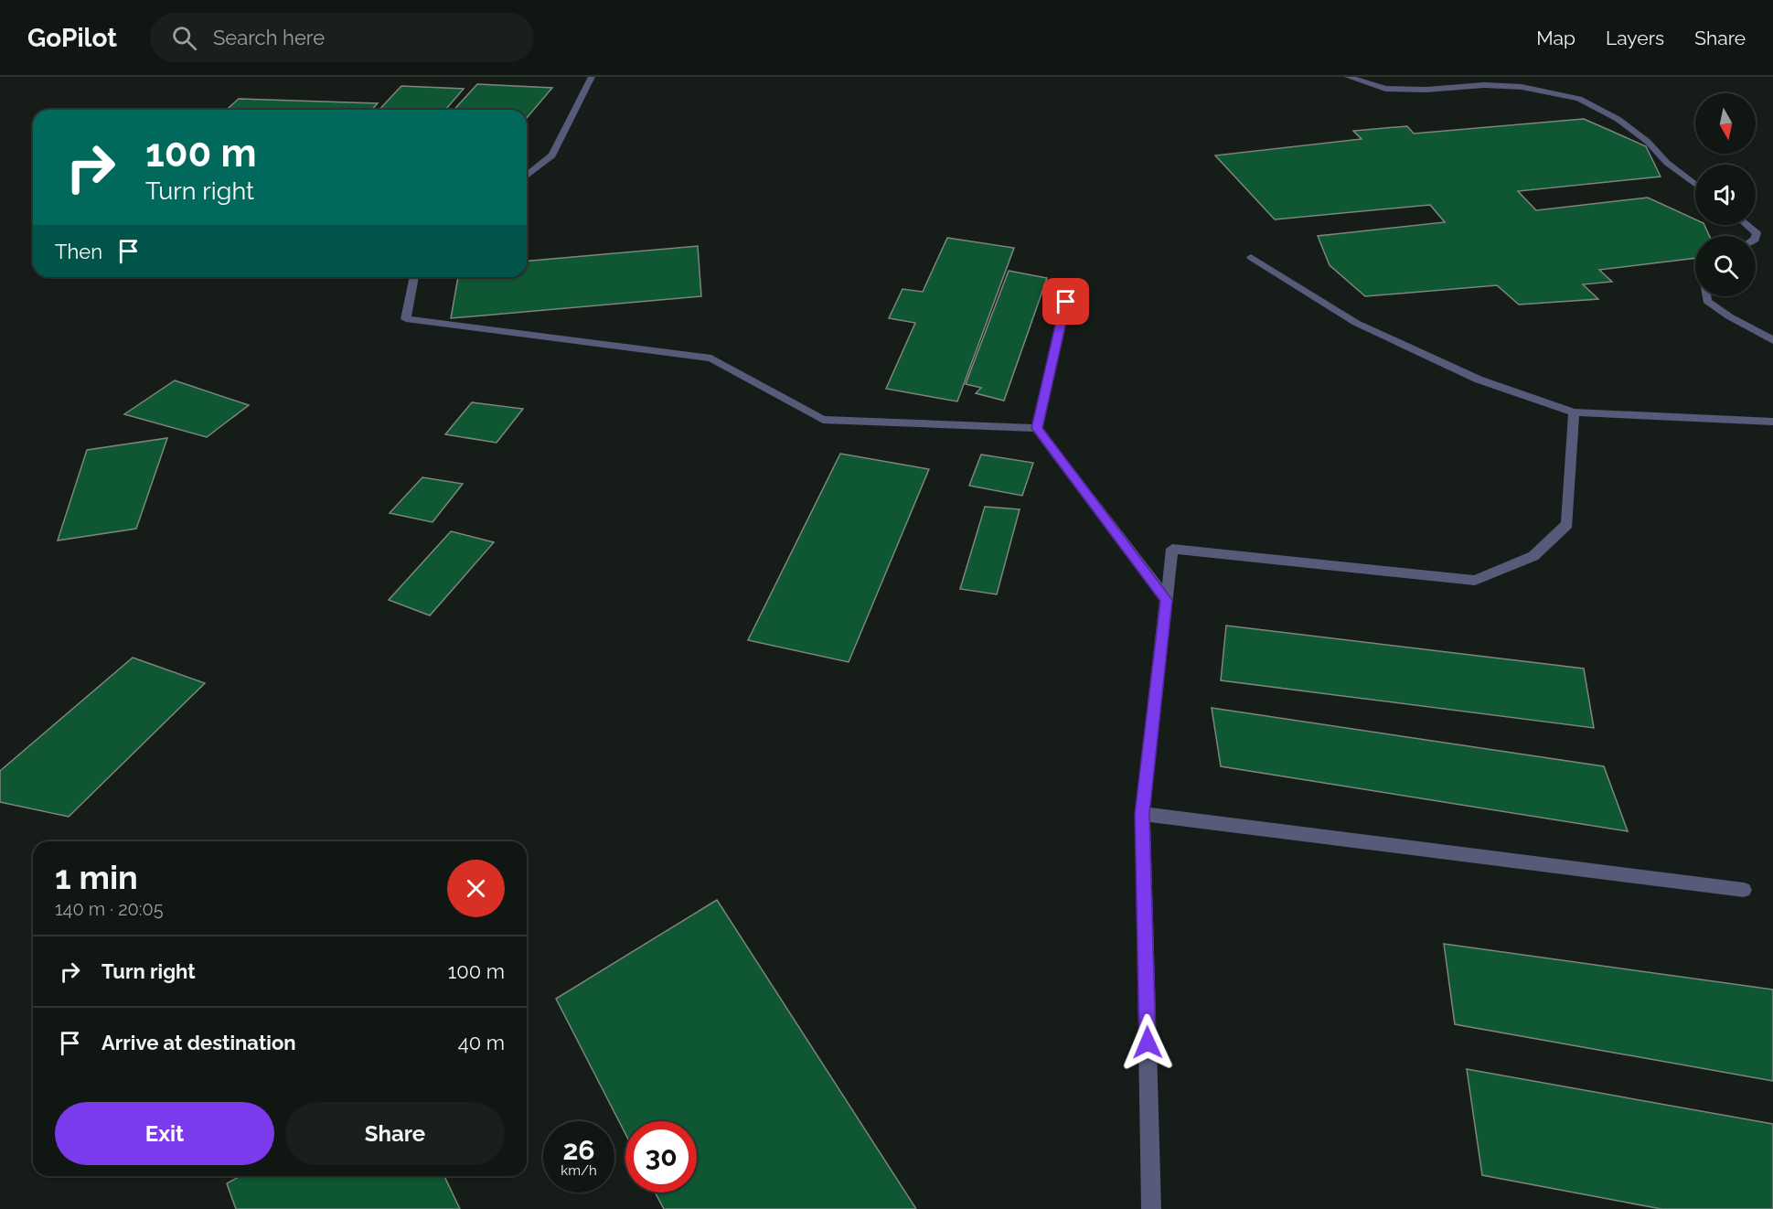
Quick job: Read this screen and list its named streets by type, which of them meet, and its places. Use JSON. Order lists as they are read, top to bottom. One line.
{"north":"bottom","page":{"header":"GoPilot","search":"Search here","nav":["Map","Layers","Share"],"turn":["100 m","Turn right"],"then":"Then","heading":["1 min","140 m · 20:05"],"list":[{"name":"Turn right","value":"100 m"},{"name":"Arrive at destination","value":"40 m"}],"buttons":["Exit","Share"],"speed":"26 km/h","limit":"30"}}
